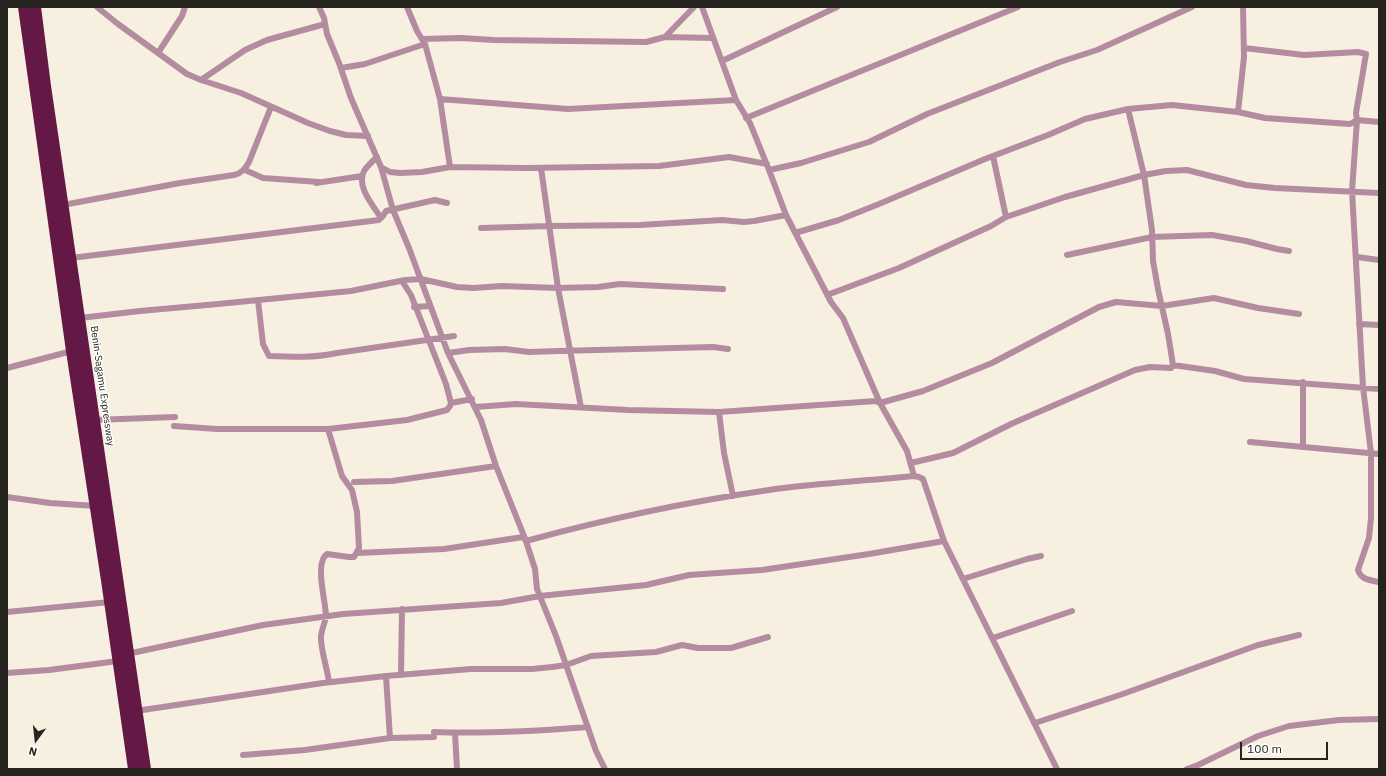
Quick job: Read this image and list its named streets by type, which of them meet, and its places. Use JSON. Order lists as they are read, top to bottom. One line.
{"streets":{"highway":["Benin-Sagamu Expressway"]},"scale_bar":"100 m","north":"bottom"}
